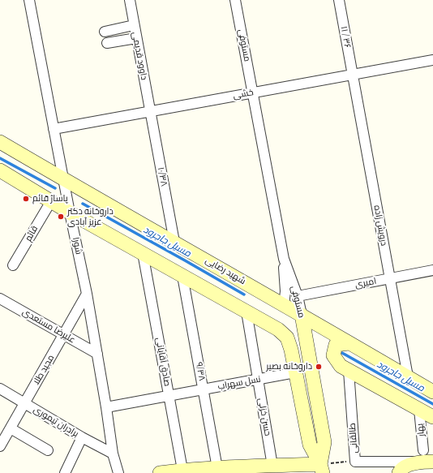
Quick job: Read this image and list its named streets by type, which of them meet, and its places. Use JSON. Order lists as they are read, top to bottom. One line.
{"streets":{"main road":["مستوفی","شهید رضایی"],"street":["۱۱ / ۳۶","داوود قدیمی","خشی","۱۰/۳۸","درویش زاده","قائم","شورا","امیری","علیرضا مستعدی","صادق آقایانی","مجید طلا","۹/۳۸","نسل سهراب","حسن خزلی","برادران تیموری","بهار","طالقانی"]},"crossings":[["۱۱ / ۳۶","خشی"],["۱۱ / ۳۶","درویش زاده"],["مستوفی","خشی"],["مستوفی","شهید رضایی"],["مستوفی","امیری"],["داوود قدیمی","خشی"],["داوود قدیمی","۱۰/۳۸"],["خشی","۱۰/۳۸"],["خشی","درویش زاده"],["خشی","شورا"],["۱۰/۳۸","شهید رضایی"],["درویش زاده","شهید رضایی"],["درویش زاده","امیری"],["شورا","شهید رضایی"],["شورا","علیرضا مستعدی"],["شورا","مجید طلا"],["شورا","نسل سهراب"],["شورا","برادران تیموری"],["علیرضا مستعدی","مجید طلا"],["صادق آقایانی","نسل سهراب"],["مجید طلا","برادران تیموری"],["۹/۳۸","نسل سهراب"],["نسل سهراب","حسن خزلی"],["بهار","طالقانی"]],"water":["مسیل جاجرود"],"places":["پاساژ قائم","داروخانه دکتر عزیز آبادی","داروخانه بصیر"]}
